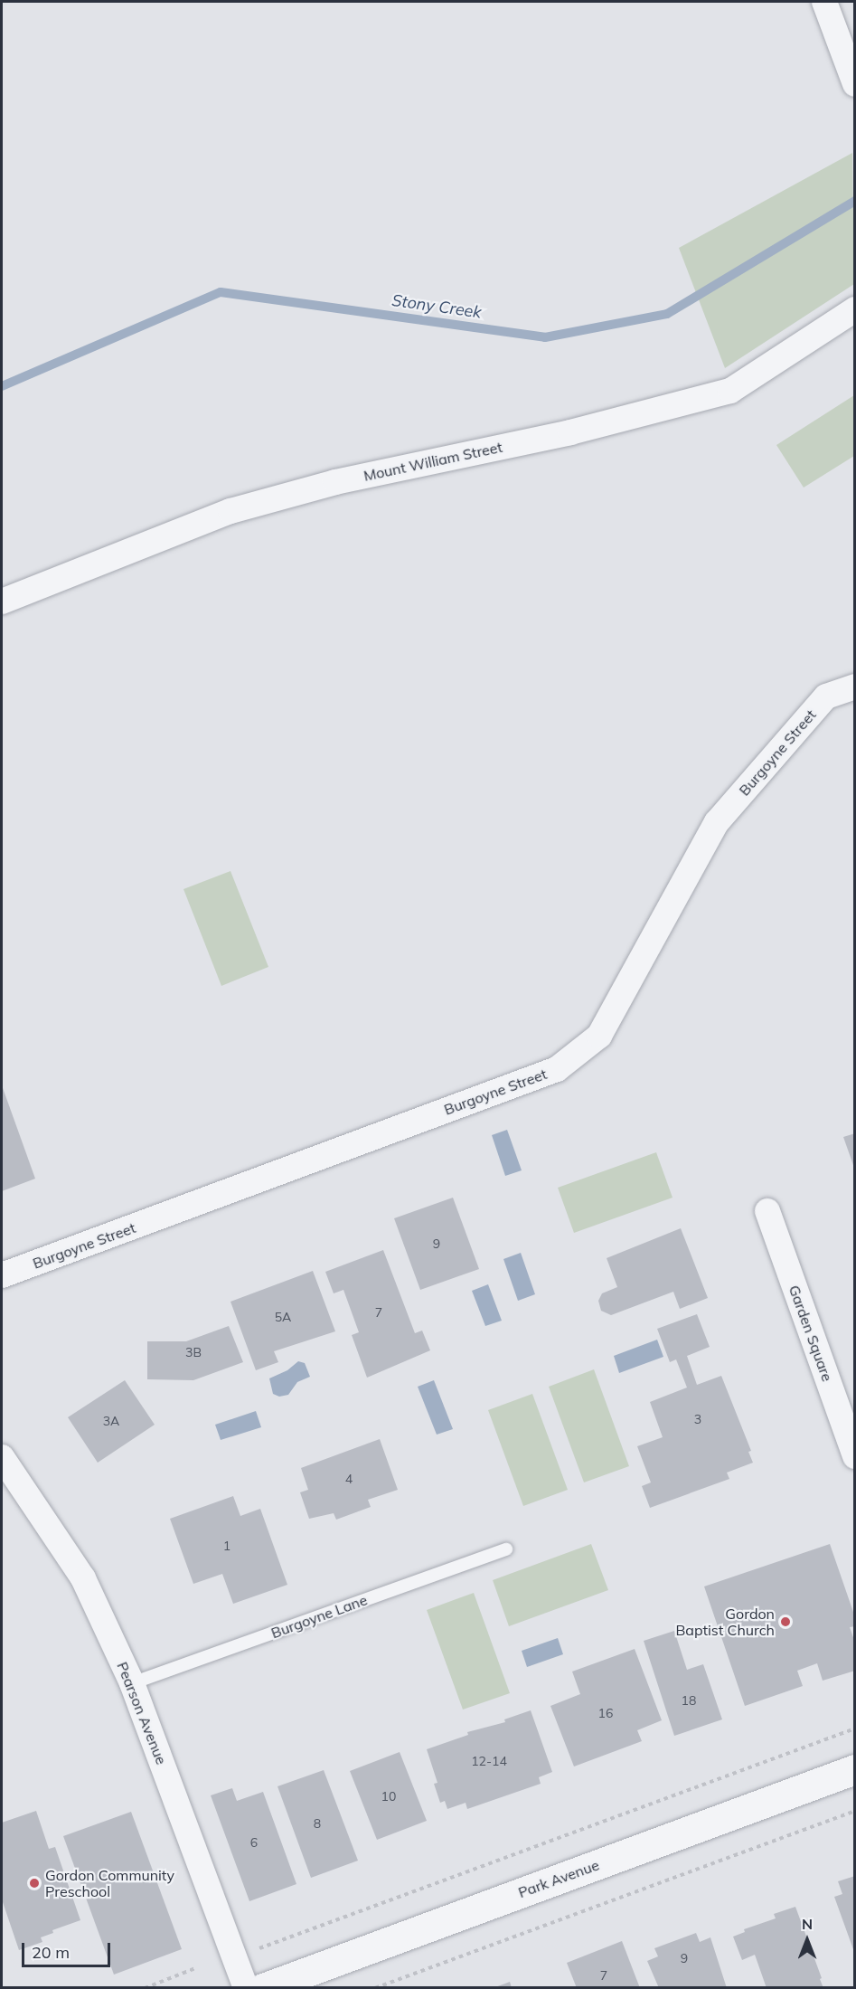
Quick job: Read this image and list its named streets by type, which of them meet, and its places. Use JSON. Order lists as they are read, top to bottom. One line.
{"streets":{"street":["Mount William Street","Burgoyne Street","Garden Square","Pearson Avenue","Park Avenue"],"lane":["Burgoyne Lane"]},"crossings":[["Burgoyne Lane","Pearson Avenue"]],"water":["Stony Creek"],"places":["Gordon Baptist Church","Gordon Community Preschool"],"house_numbers":["9","7","5A","3B","3","3A","4","1","18","16","12-14","10","8","6","9","7"],"scale_bar":"20 m","north":"top"}
